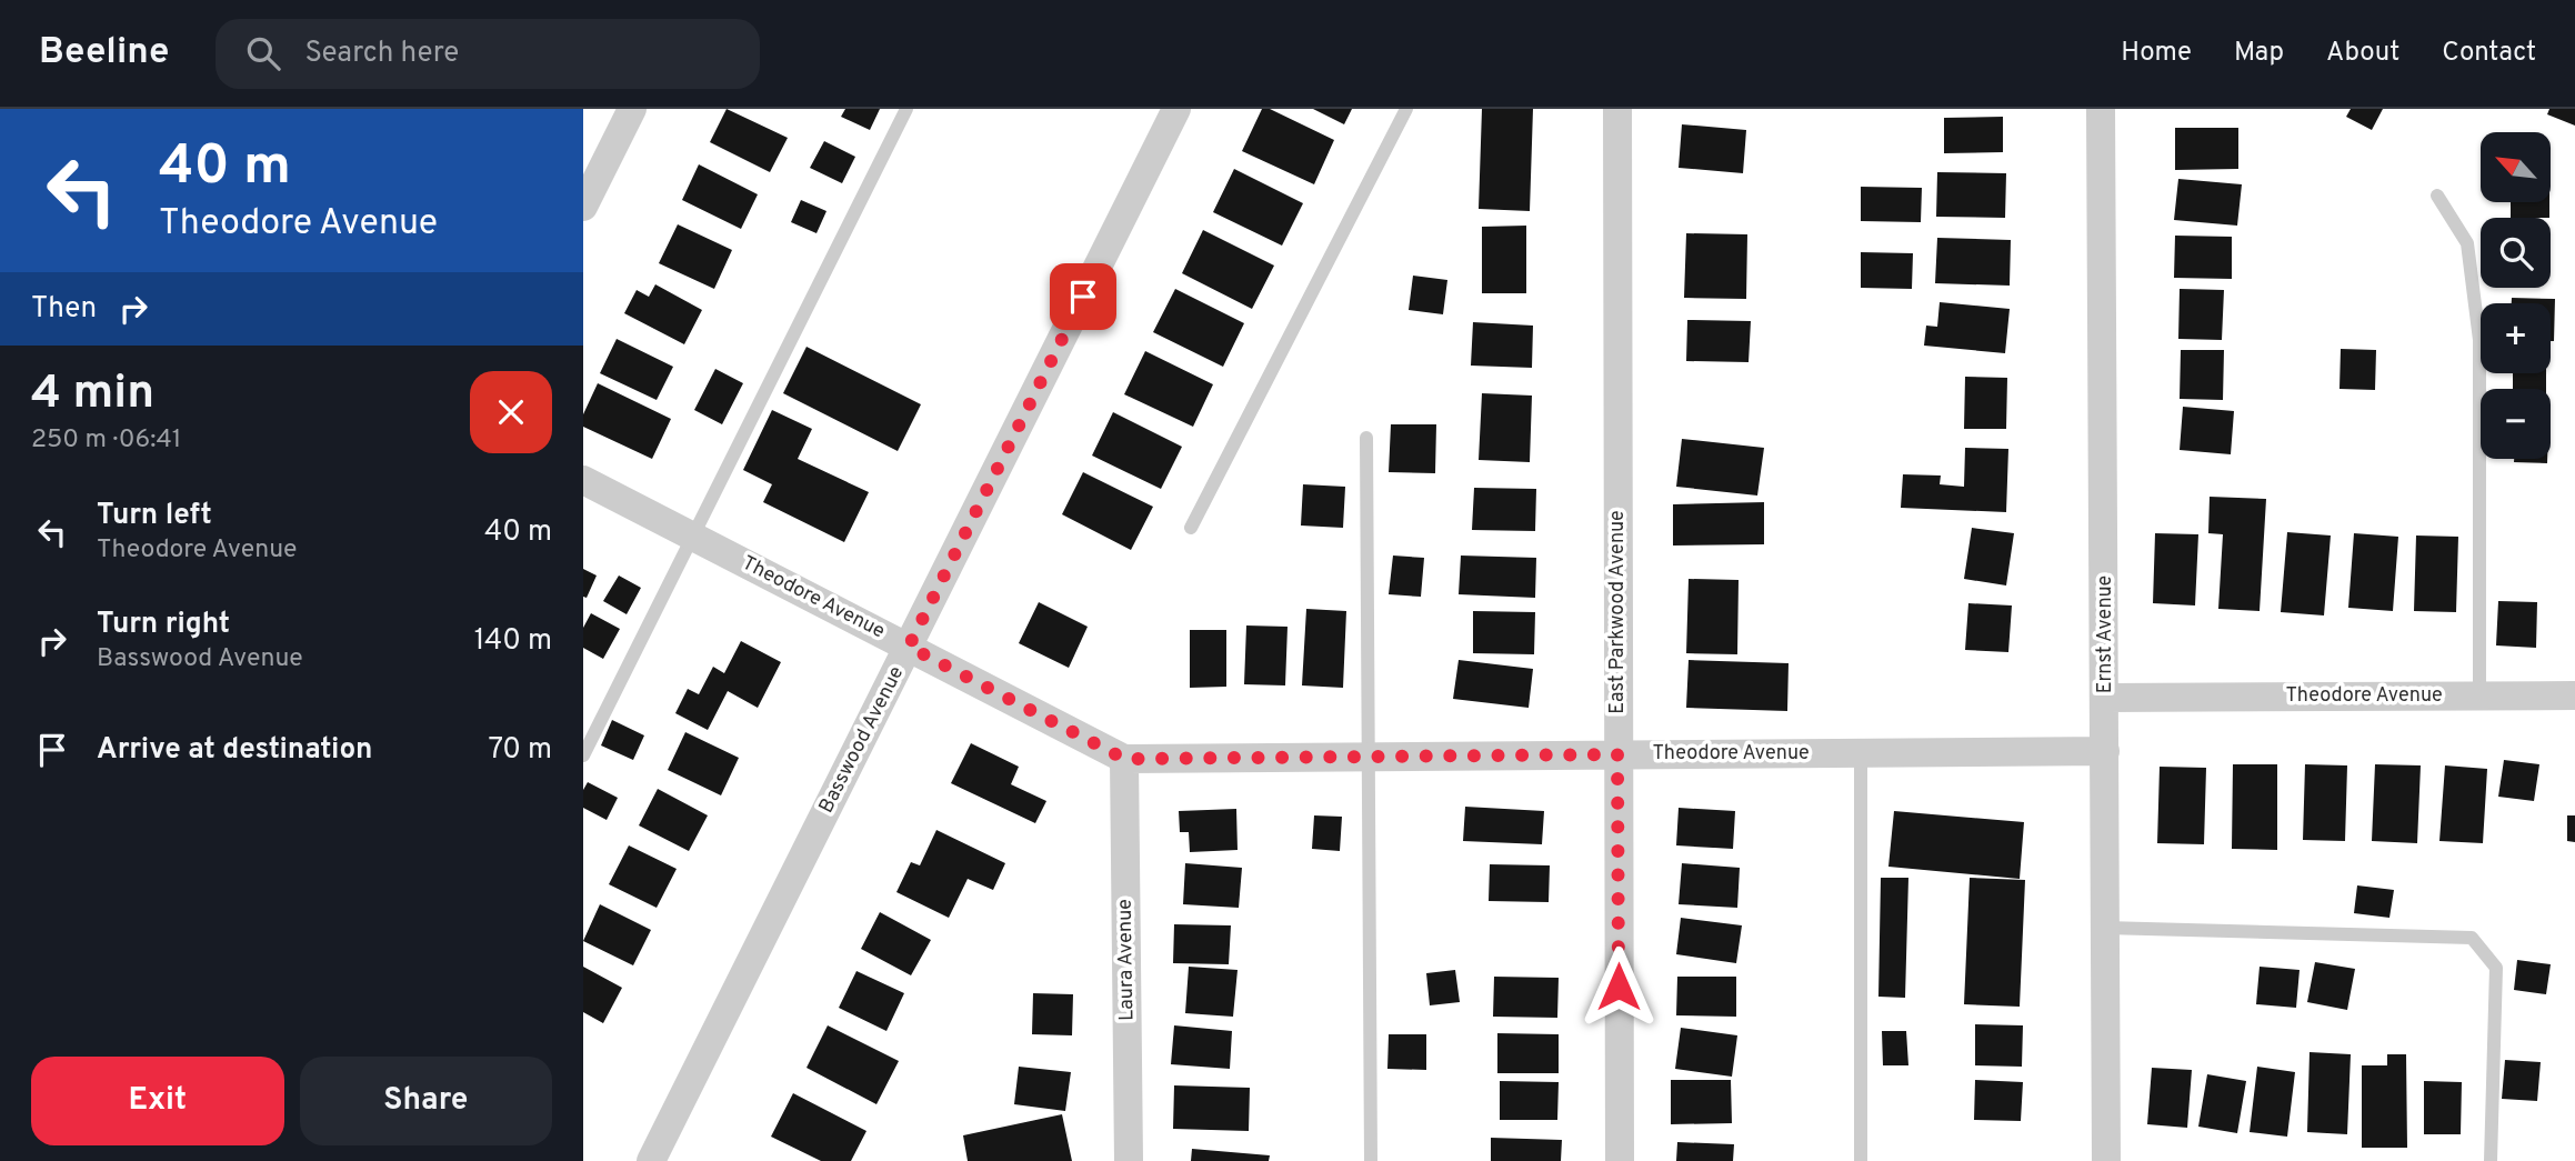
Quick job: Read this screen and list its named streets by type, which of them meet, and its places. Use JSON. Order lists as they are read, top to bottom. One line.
{"streets":{"street":["Theodore Avenue","East Parkwood Avenue","Ernst Avenue","Basswood Avenue","Laura Avenue"]},"crossings":[["Theodore Avenue","East Parkwood Avenue"],["Theodore Avenue","Ernst Avenue"],["Theodore Avenue","Basswood Avenue"],["Theodore Avenue","Laura Avenue"]],"north":"top left","page":{"header":"Beeline","search":"Search here","nav":["Home","Map","About","Contact"],"turn":["40 m","Theodore Avenue"],"map_buttons":["+","−"],"then":"Then","heading":["4 min","250 m · 06:41"],"list":[{"name":"Turn left","note":"Theodore Avenue","value":"40 m"},{"name":"Turn right","note":"Basswood Avenue","value":"140 m"},{"name":"Arrive at destination","value":"70 m"}],"buttons":["Exit","Share"]}}
